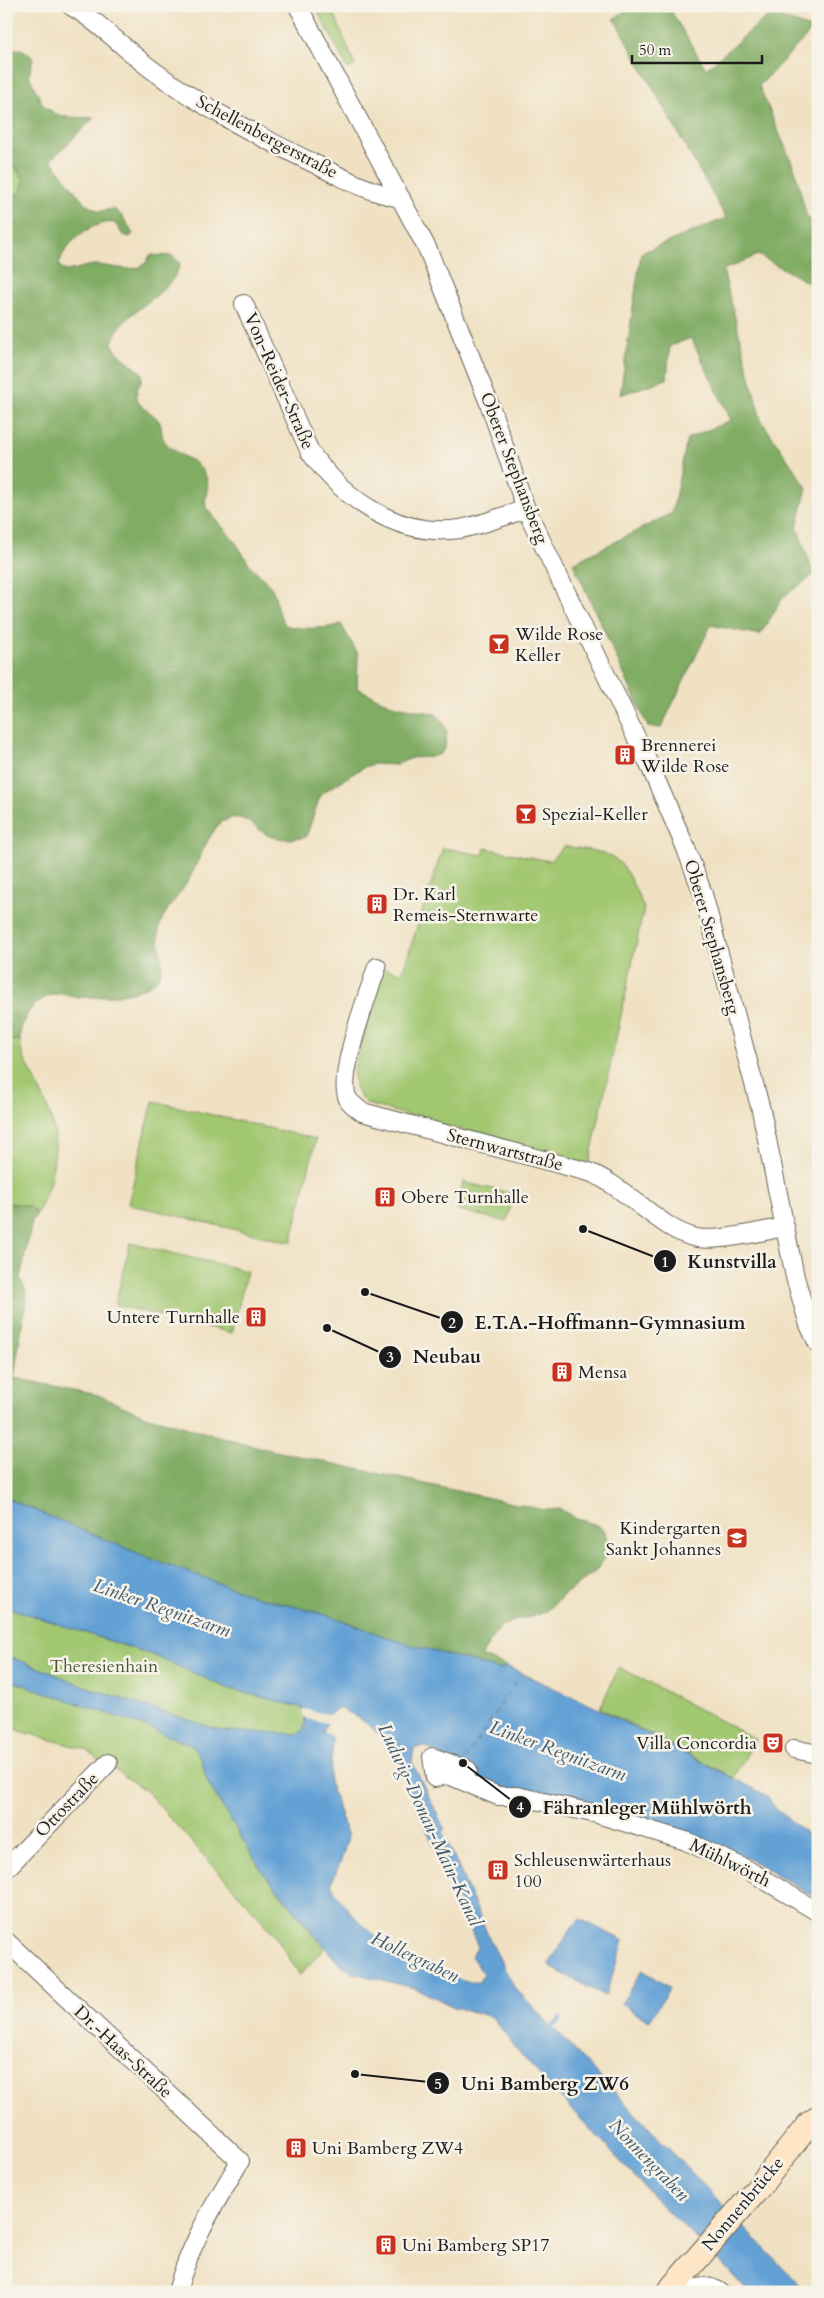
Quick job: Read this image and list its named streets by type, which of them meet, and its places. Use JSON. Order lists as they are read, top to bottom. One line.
{"streets":{"street":["Schellenbergerstraße","Von-Reider-Straße","Oberer Stephansberg","Sternwartstraße","Ottostraße","Mühlwörth","Dr.-Haas-Straße","Nonnenbrücke"]},"crossings":[["Schellenbergerstraße","Oberer Stephansberg"],["Von-Reider-Straße","Oberer Stephansberg"],["Oberer Stephansberg","Sternwartstraße"]],"water":["Linker Regnitzarm","Ludwig-Donau-Main-Kanal","Hollergraben","Nonnengraben"],"parks":["Theresienhain"],"places":{"bar":["Wilde Rose Keller","Spezial-Keller"],"building":["Brennerei Wilde Rose","Dr. Karl Remeis-Sternwarte","Obere Turnhalle","Untere Turnhalle","Mensa","Schleusenwärterhaus 100","Uni Bamberg ZW4","Uni Bamberg SP17"],"other":["Kunstvilla","E.T.A.-Hoffmann-Gymnasium","Neubau","Fähranleger Mühlwörth","Uni Bamberg ZW6"],"school or university":["Kindergarten Sankt Johannes"],"theatre":["Villa Concordia"]},"scale_bar":"50 m"}
